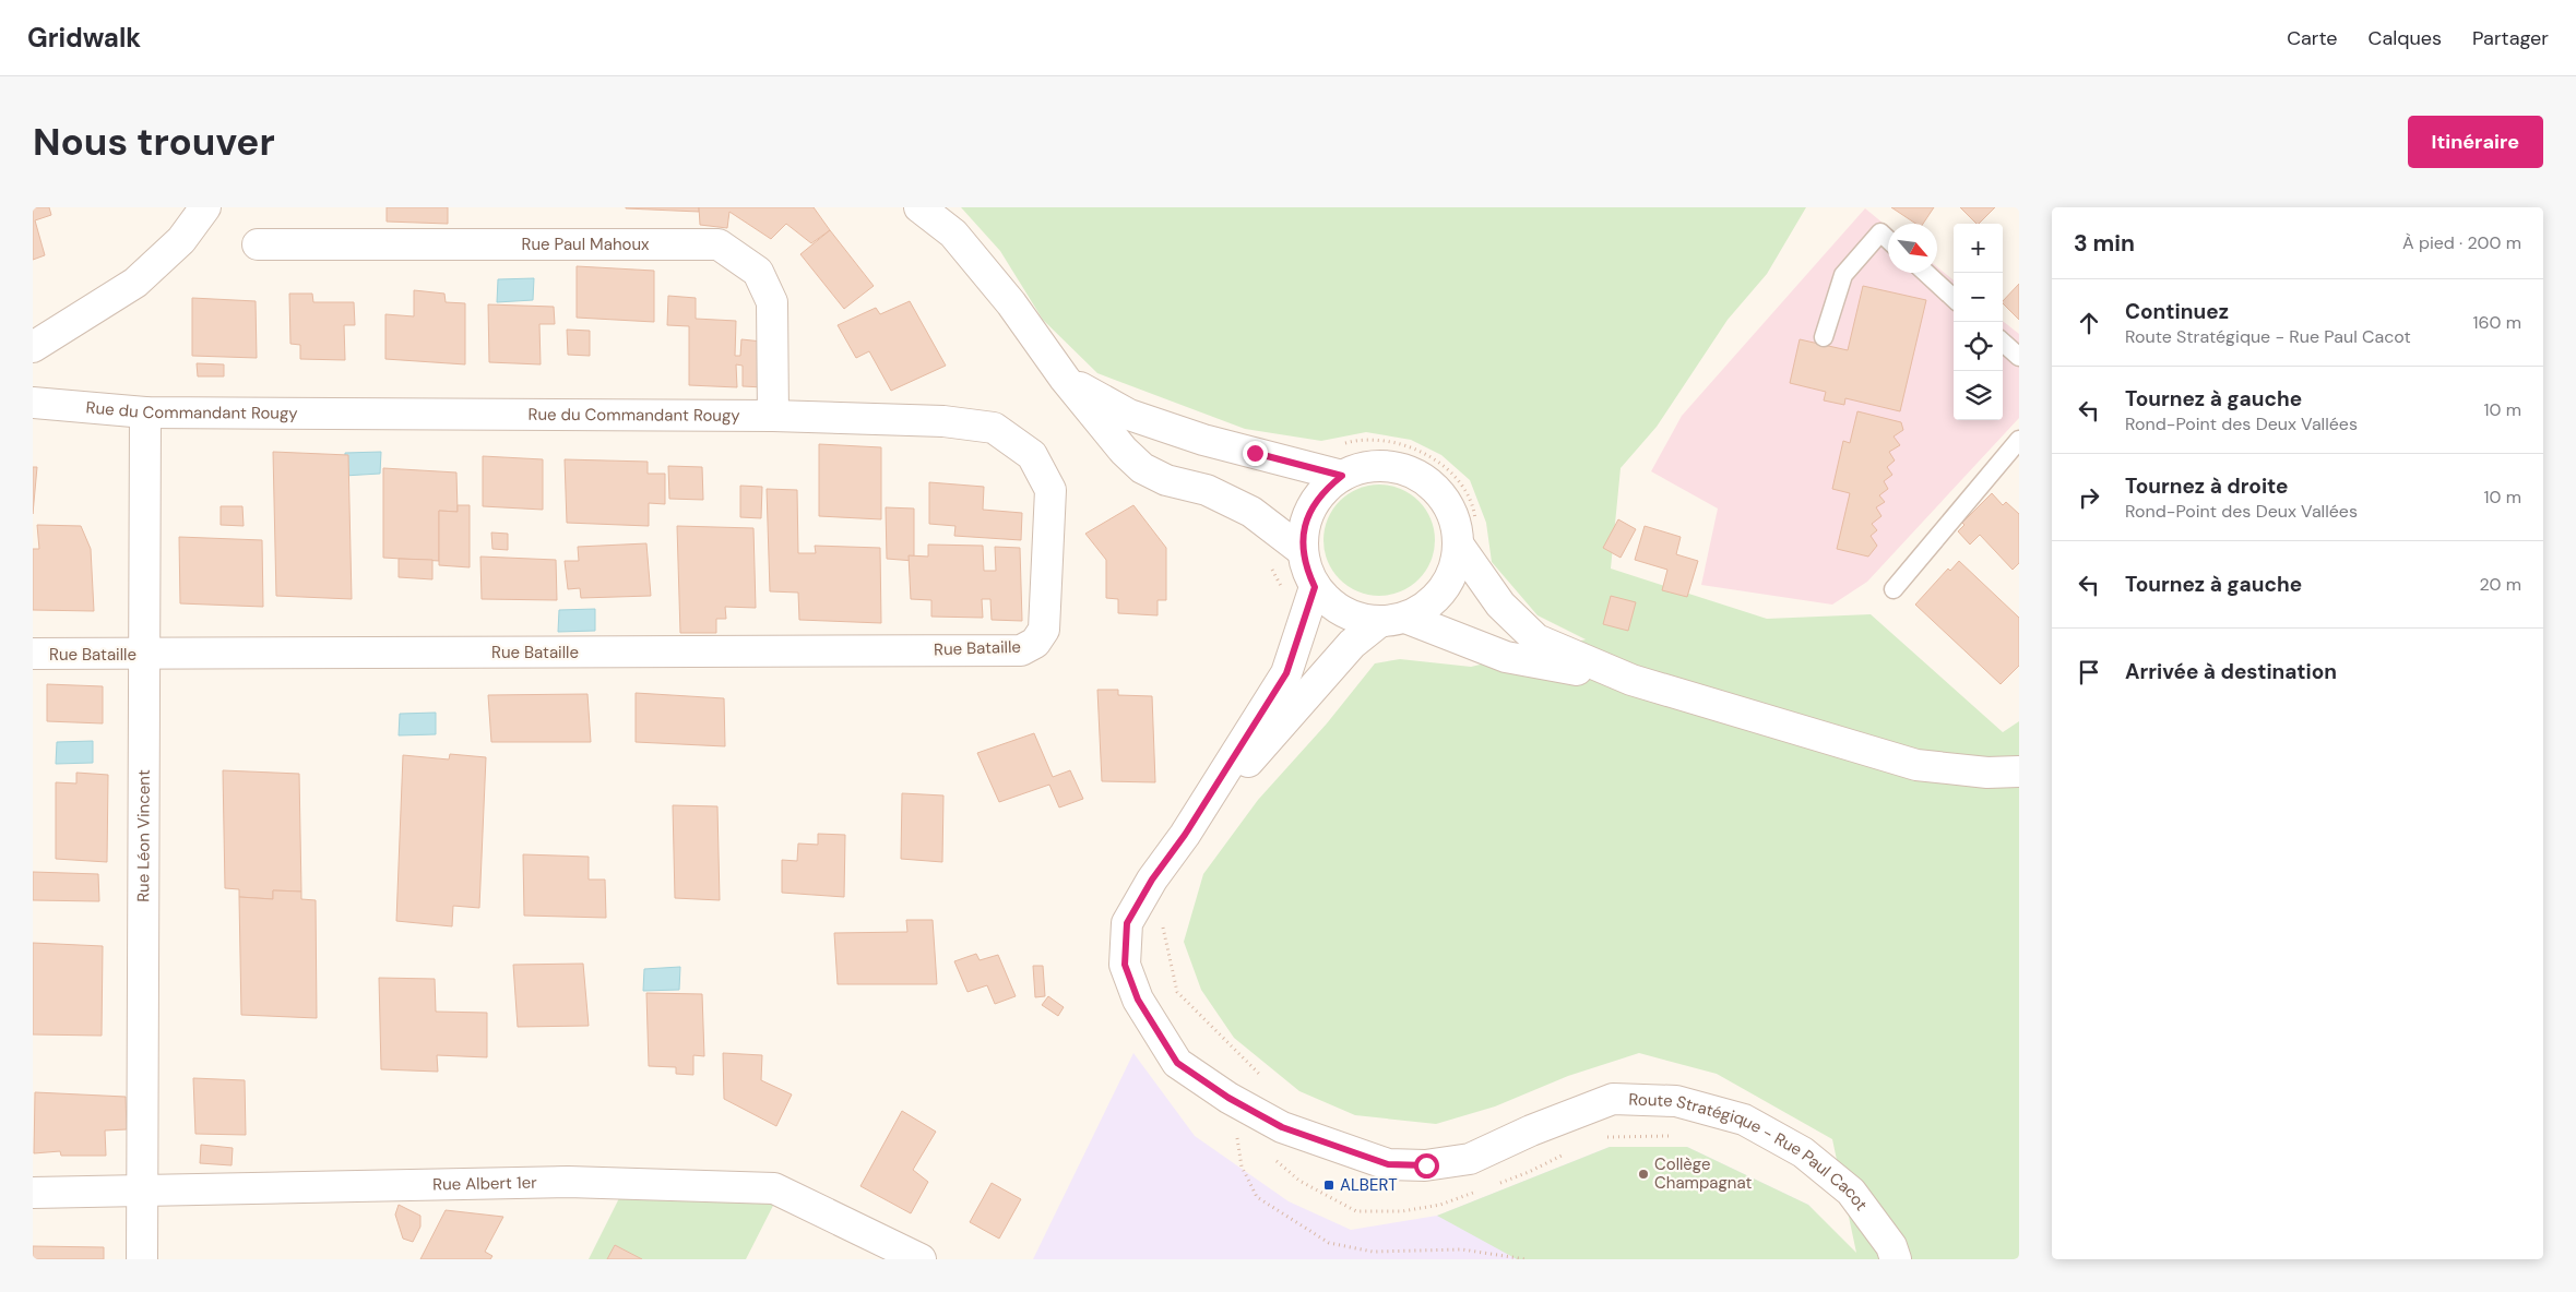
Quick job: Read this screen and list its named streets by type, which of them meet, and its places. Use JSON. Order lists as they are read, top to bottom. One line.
{"streets":{"street":["Rue Paul Mahoux","Rue du Commandant Rougy","Rue Bataille","Rue Léon Vincent","Route Stratégique - Rue Paul Cacot","Rue Albert 1er"]},"crossings":[["Rue Paul Mahoux","Rue du Commandant Rougy"],["Rue du Commandant Rougy","Rue Bataille"],["Rue du Commandant Rougy","Rue Léon Vincent"],["Rue Bataille","Rue Léon Vincent"],["Rue Léon Vincent","Rue Albert 1er"]],"places":{"other":["Collège Champagnat"],"transit":["ALBERT"]},"north":"bottom right","page":{"header":"Gridwalk","nav":["Carte","Calques","Partager"],"buttons":"Itinéraire","title":"Nous trouver","heading":["3 min","À pied · 200 m"],"map_buttons":["+","−"],"list":[["Continuez","Route Stratégique - Rue Paul Cacot","160 m"],["Tournez à gauche","Rond-Point des Deux Vallées","10 m"],["Tournez à droite","Rond-Point des Deux Vallées","10 m"],["Tournez à gauche","20 m"],"Arrivée à destination"]}}
